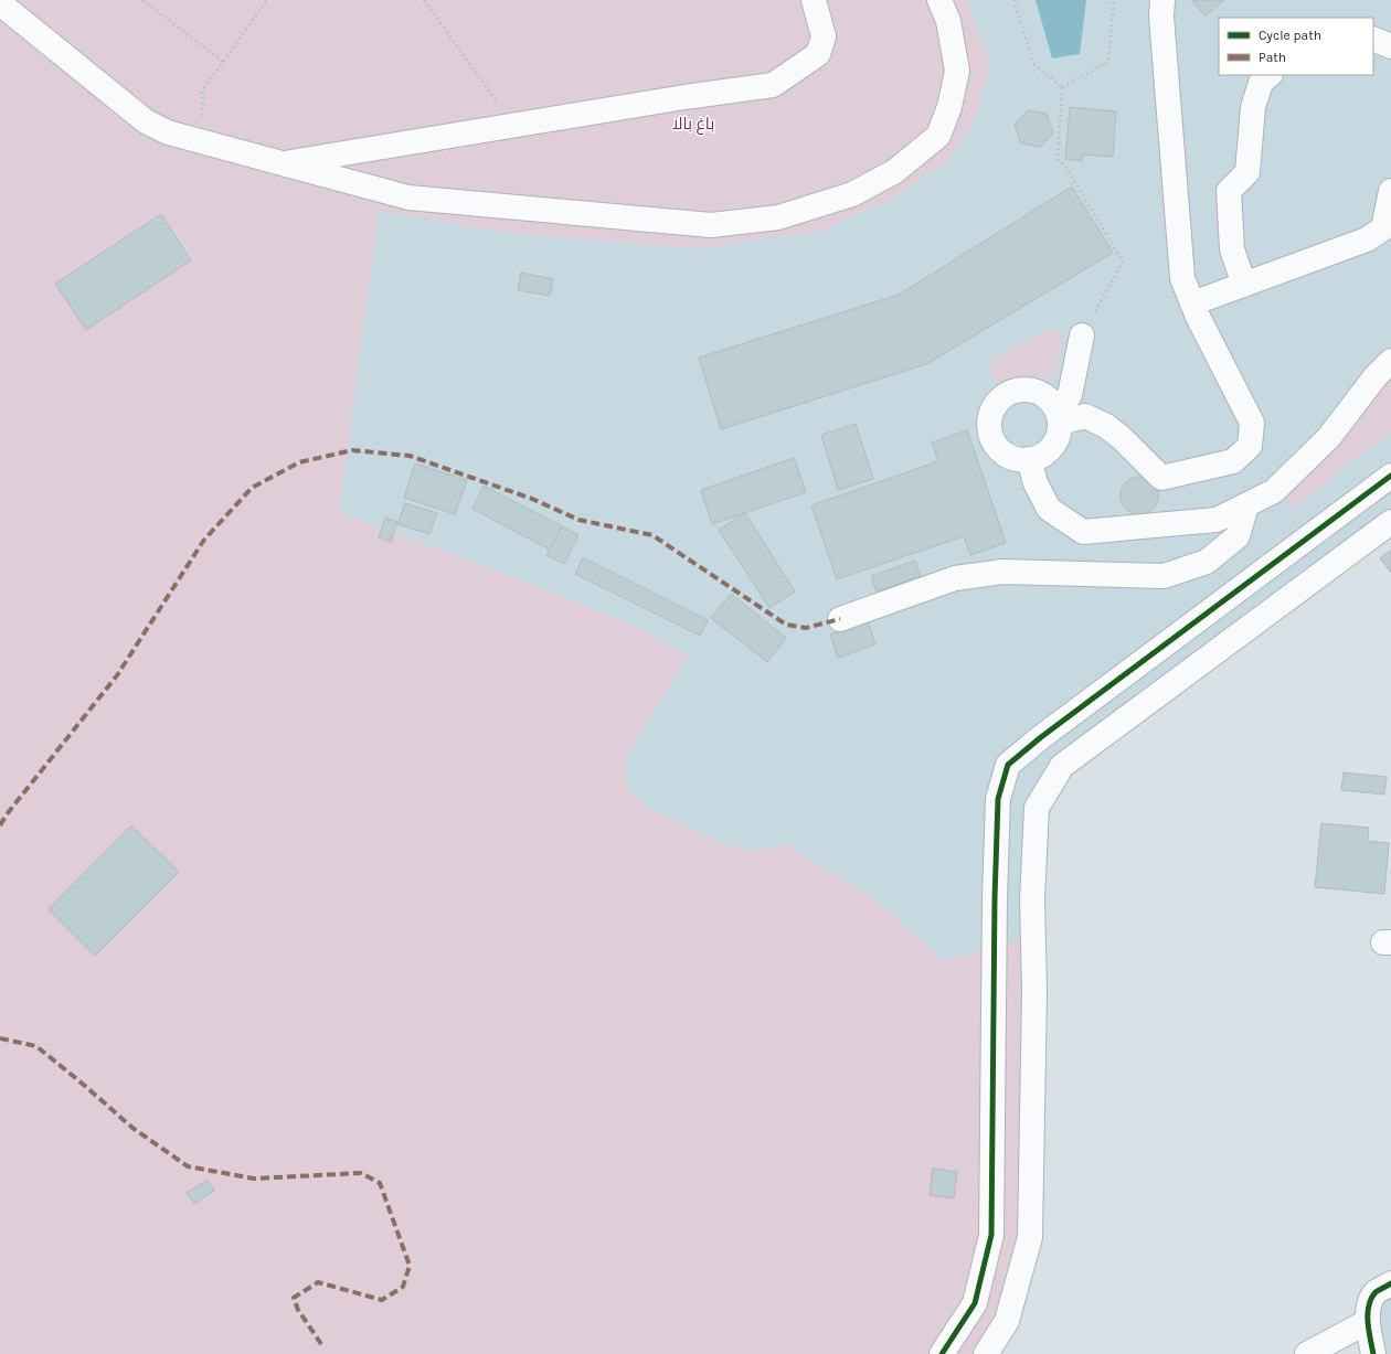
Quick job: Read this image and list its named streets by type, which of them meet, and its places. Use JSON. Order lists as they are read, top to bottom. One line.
{"parks":["باغ بالا"],"legend":["Cycle path","Path"]}
